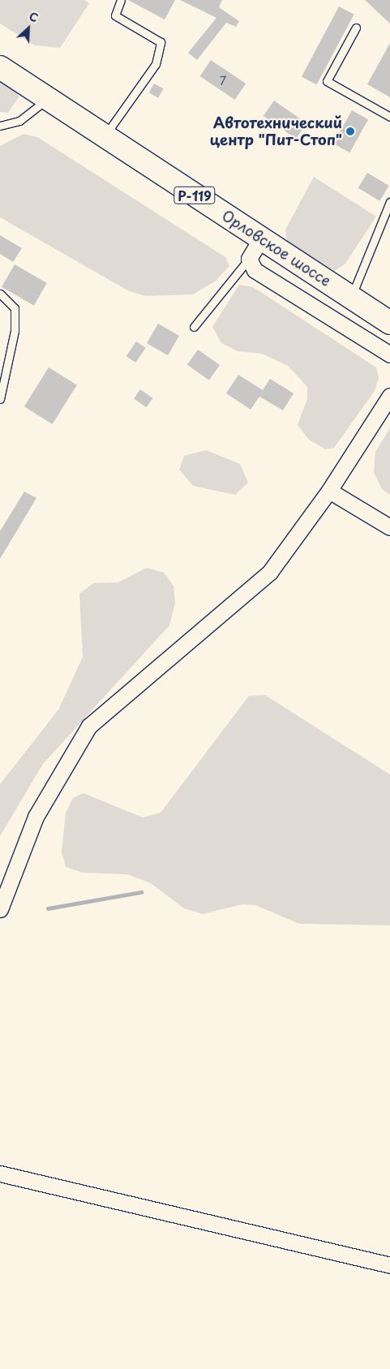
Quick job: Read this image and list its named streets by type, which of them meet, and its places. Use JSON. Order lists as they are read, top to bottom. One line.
{"streets":{"highway":["Р-119","Орловское шоссе"]},"places":["Автотехнический центр \"Пит-Стоп\""],"house_numbers":["7"],"north":"top right"}
